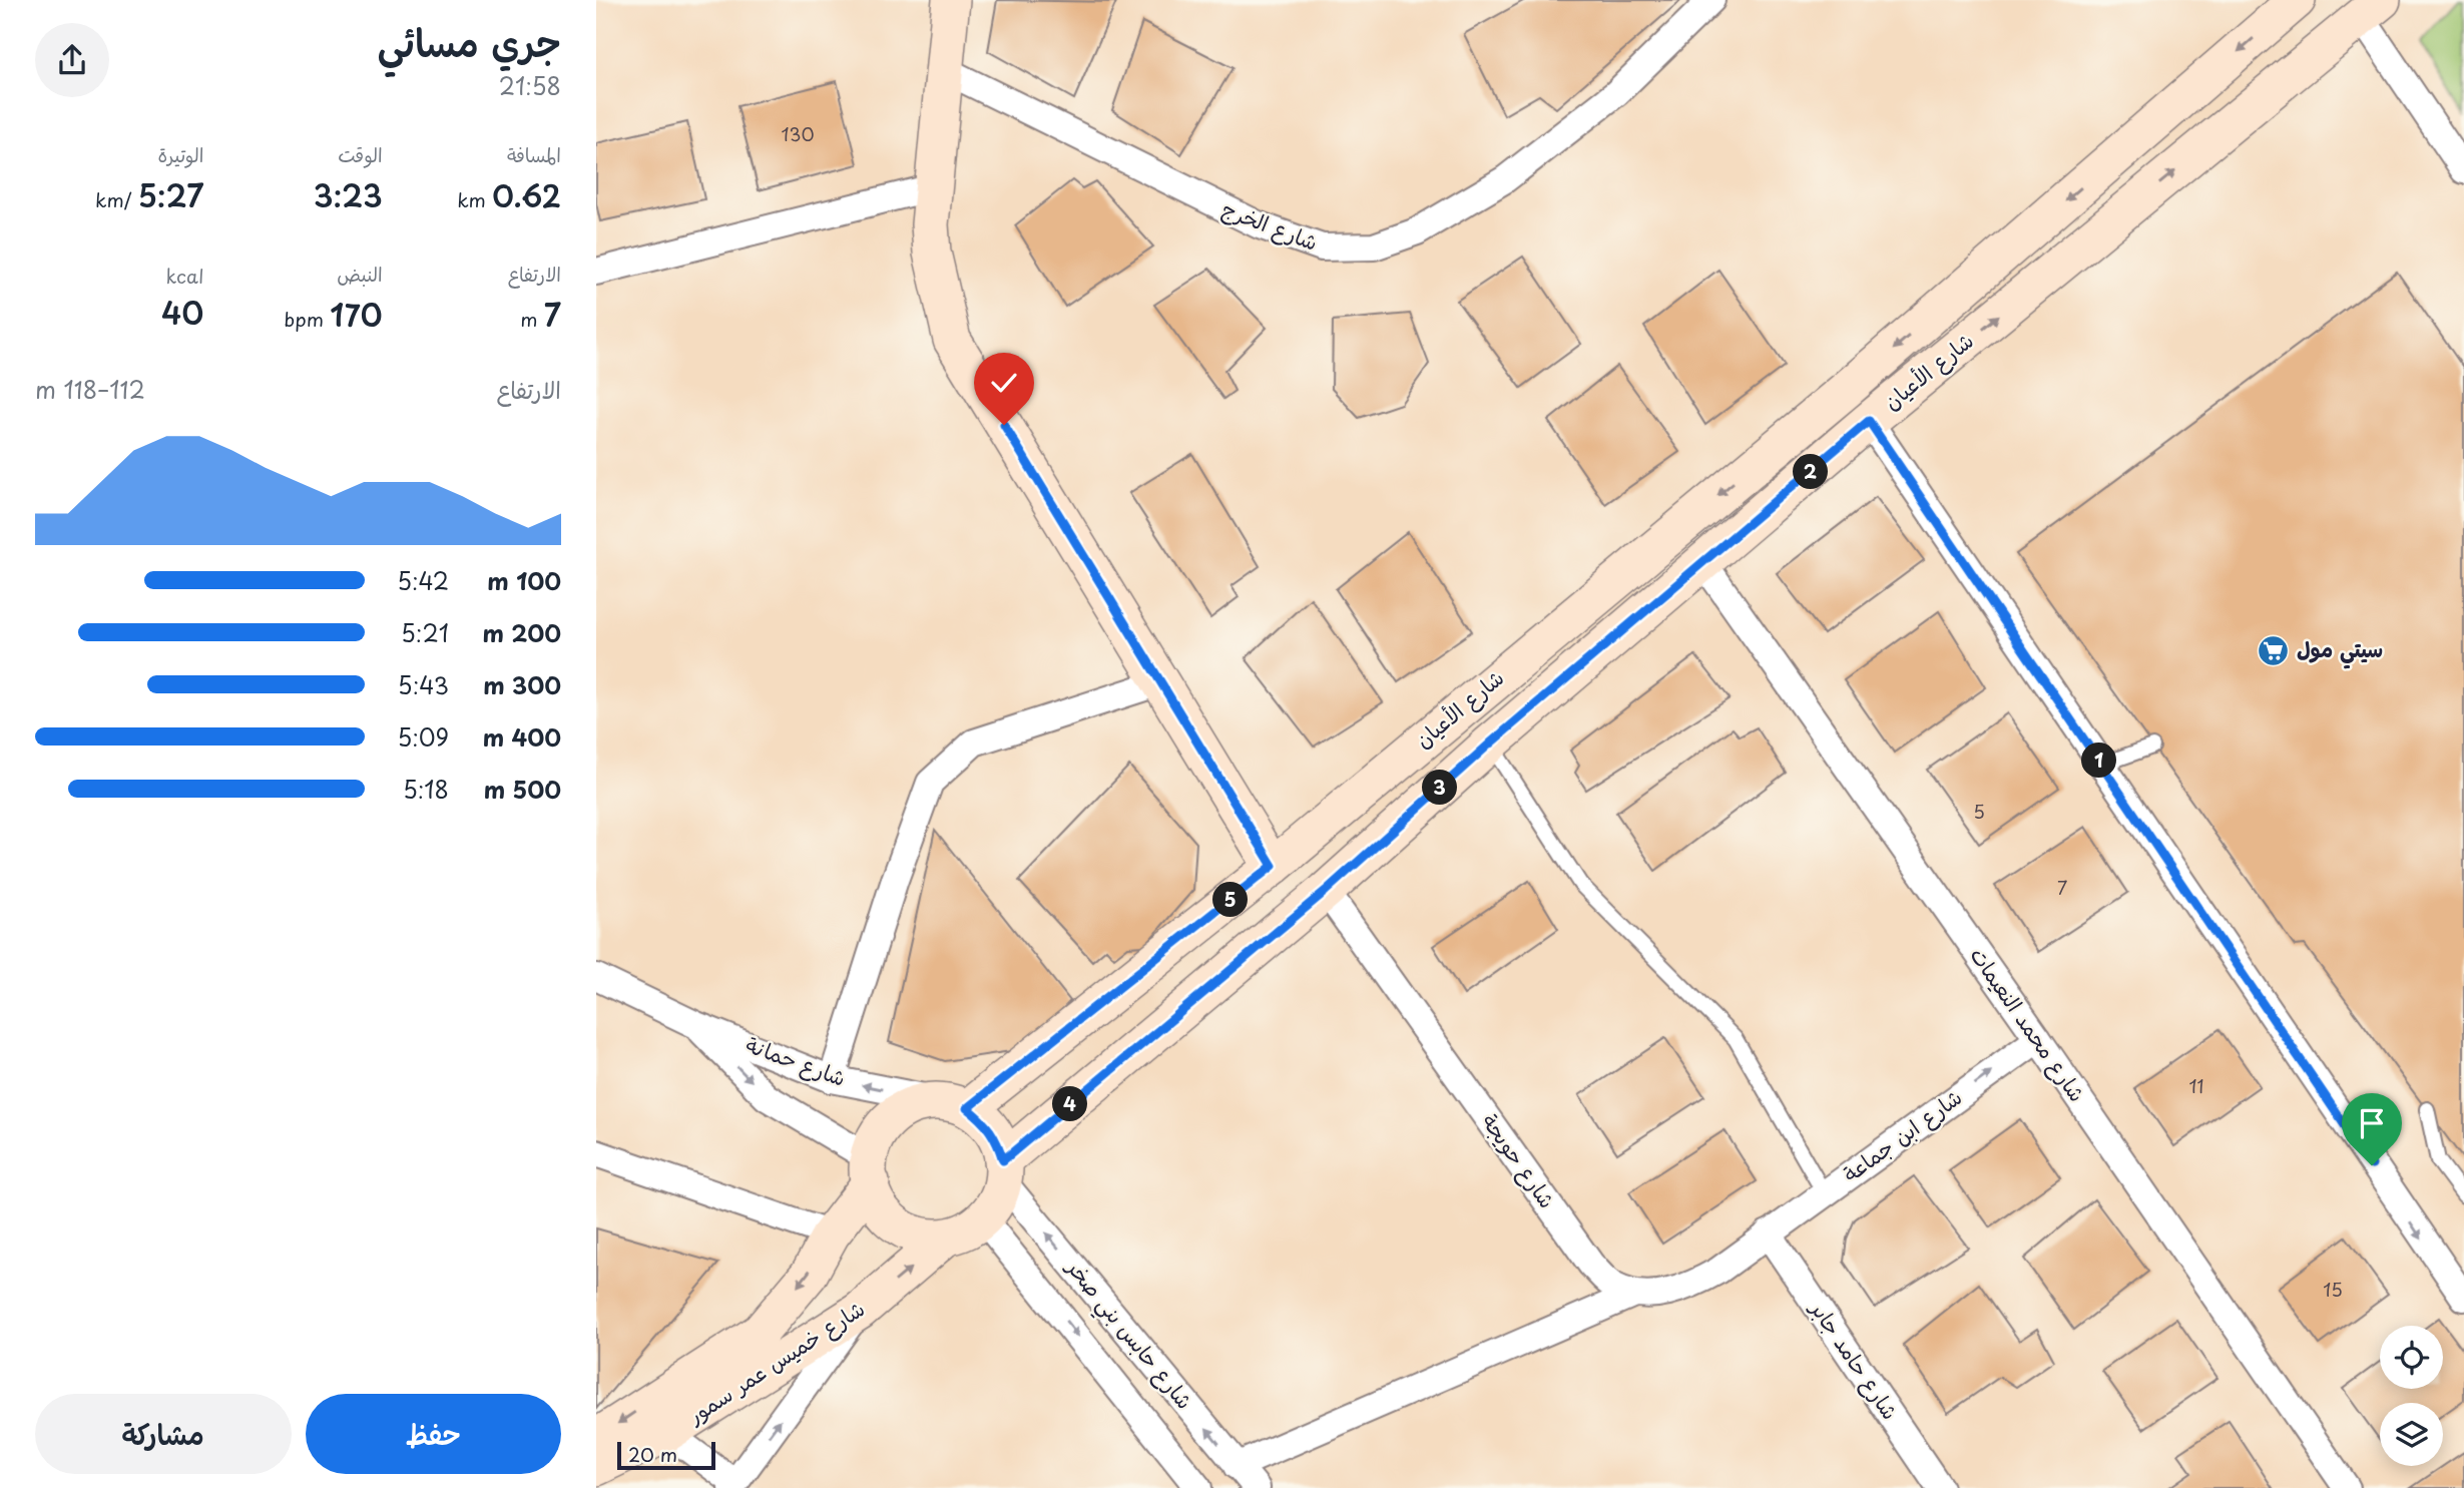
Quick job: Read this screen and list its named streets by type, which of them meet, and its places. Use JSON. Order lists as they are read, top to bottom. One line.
{"streets":{"street":["شارع الخرج","شارع الأعيان","شارع محمد النعيمات","شارع حمانة","شارع ابن جماعة","شارع حويجة","شارع حابس بني صخر","شارع حامد جابر","شارع خميس عمر سمور"]},"crossings":[["شارع الأعيان","شارع محمد النعيمات"],["شارع الأعيان","شارع حمانة"],["شارع الأعيان","شارع حويجة"],["شارع الأعيان","شارع حابس بني صخر"],["شارع الأعيان","شارع خميس عمر سمور"],["شارع محمد النعيمات","شارع ابن جماعة"],["شارع حمانة","شارع حابس بني صخر"],["شارع حمانة","شارع خميس عمر سمور"],["شارع ابن جماعة","شارع حامد جابر"],["شارع حابس بني صخر","شارع خميس عمر سمور"]],"one_way":["شارع ابن جماعة"],"places":{"supermarket":["سيتي مول"]},"house_numbers":["130","5","7","11","15"],"scale_bar":"20 m","page":{"heading":["جري مسائي","21:58"],"stats":[["المسافة","0.62 km"],["الوقت","3:23"],["الوتيرة","5:27 /km"],["الارتفاع","7 m"],["النبض","170 bpm"],["kcal","40"]],"chart":["الارتفاع","112–118 m"],"pins":["2","1","3","5","4"],"list":[{"name":"100 m","note":"5:42"},{"name":"200 m","note":"5:21"},{"name":"300 m","note":"5:43"},{"name":"400 m","note":"5:09"},{"name":"500 m","note":"5:18"}],"buttons":["حفظ","مشاركة"],"scale":"20 m"}}
